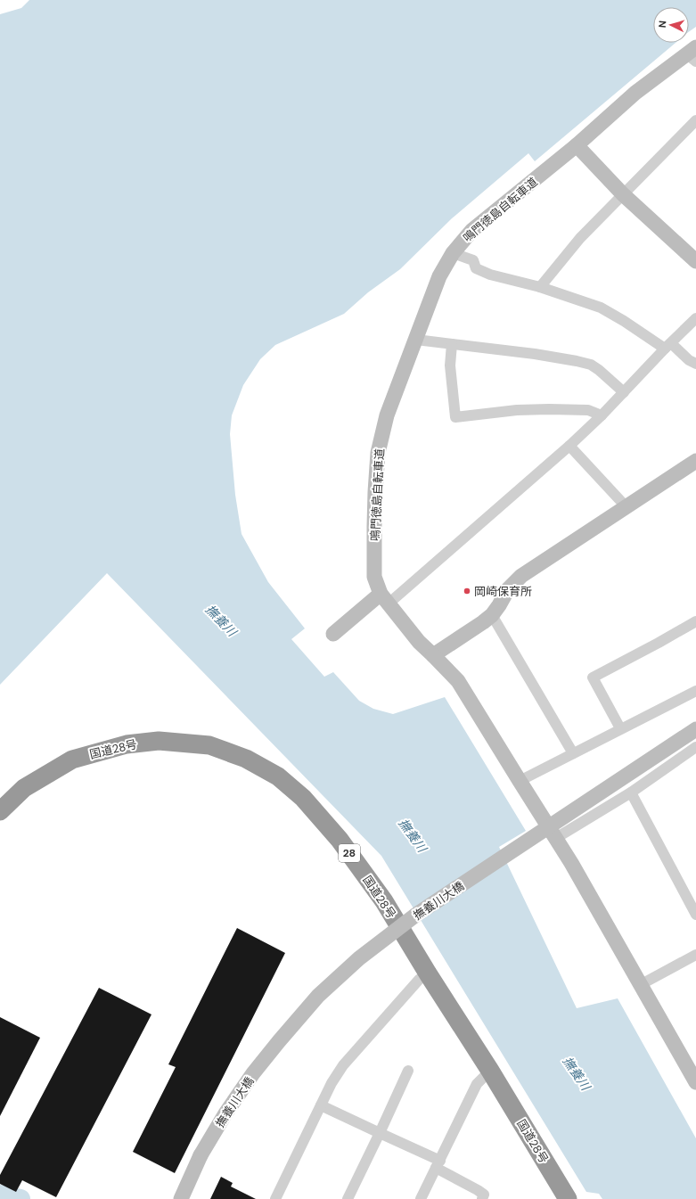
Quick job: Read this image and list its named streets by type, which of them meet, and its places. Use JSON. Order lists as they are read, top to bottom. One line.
{"streets":{"highway":["国道28号","28"],"street":["鳴門徳島自転車道","撫養川大橋"]},"water":["撫養川"],"places":["岡崎保育所"],"north":"left"}
